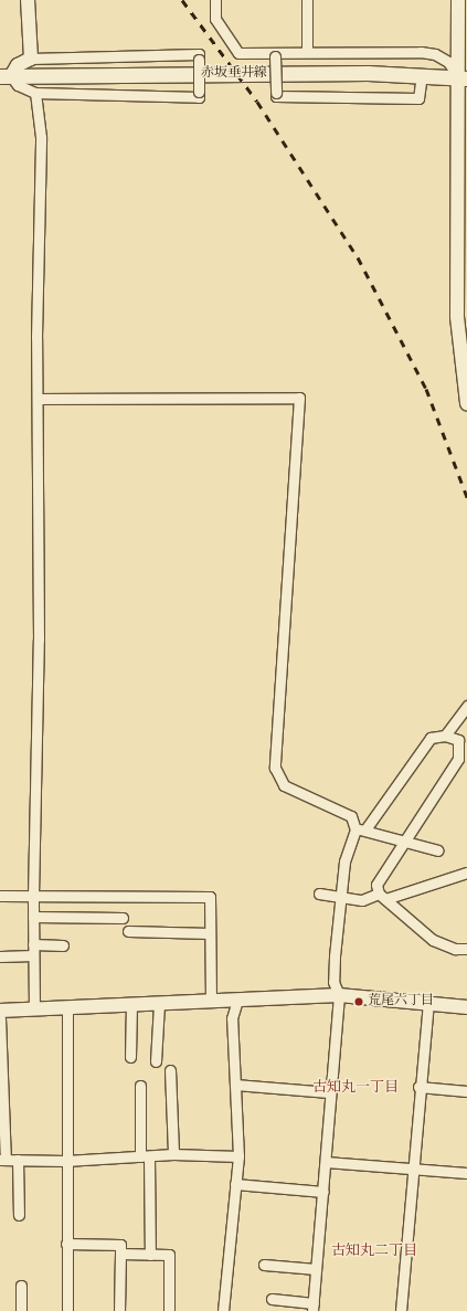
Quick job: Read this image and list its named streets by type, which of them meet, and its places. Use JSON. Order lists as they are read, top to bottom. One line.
{"streets":{"main road":["赤坂垂井線"]},"districts":["古知丸一丁目","古知丸二丁目"],"places":["荒尾六丁目"]}
